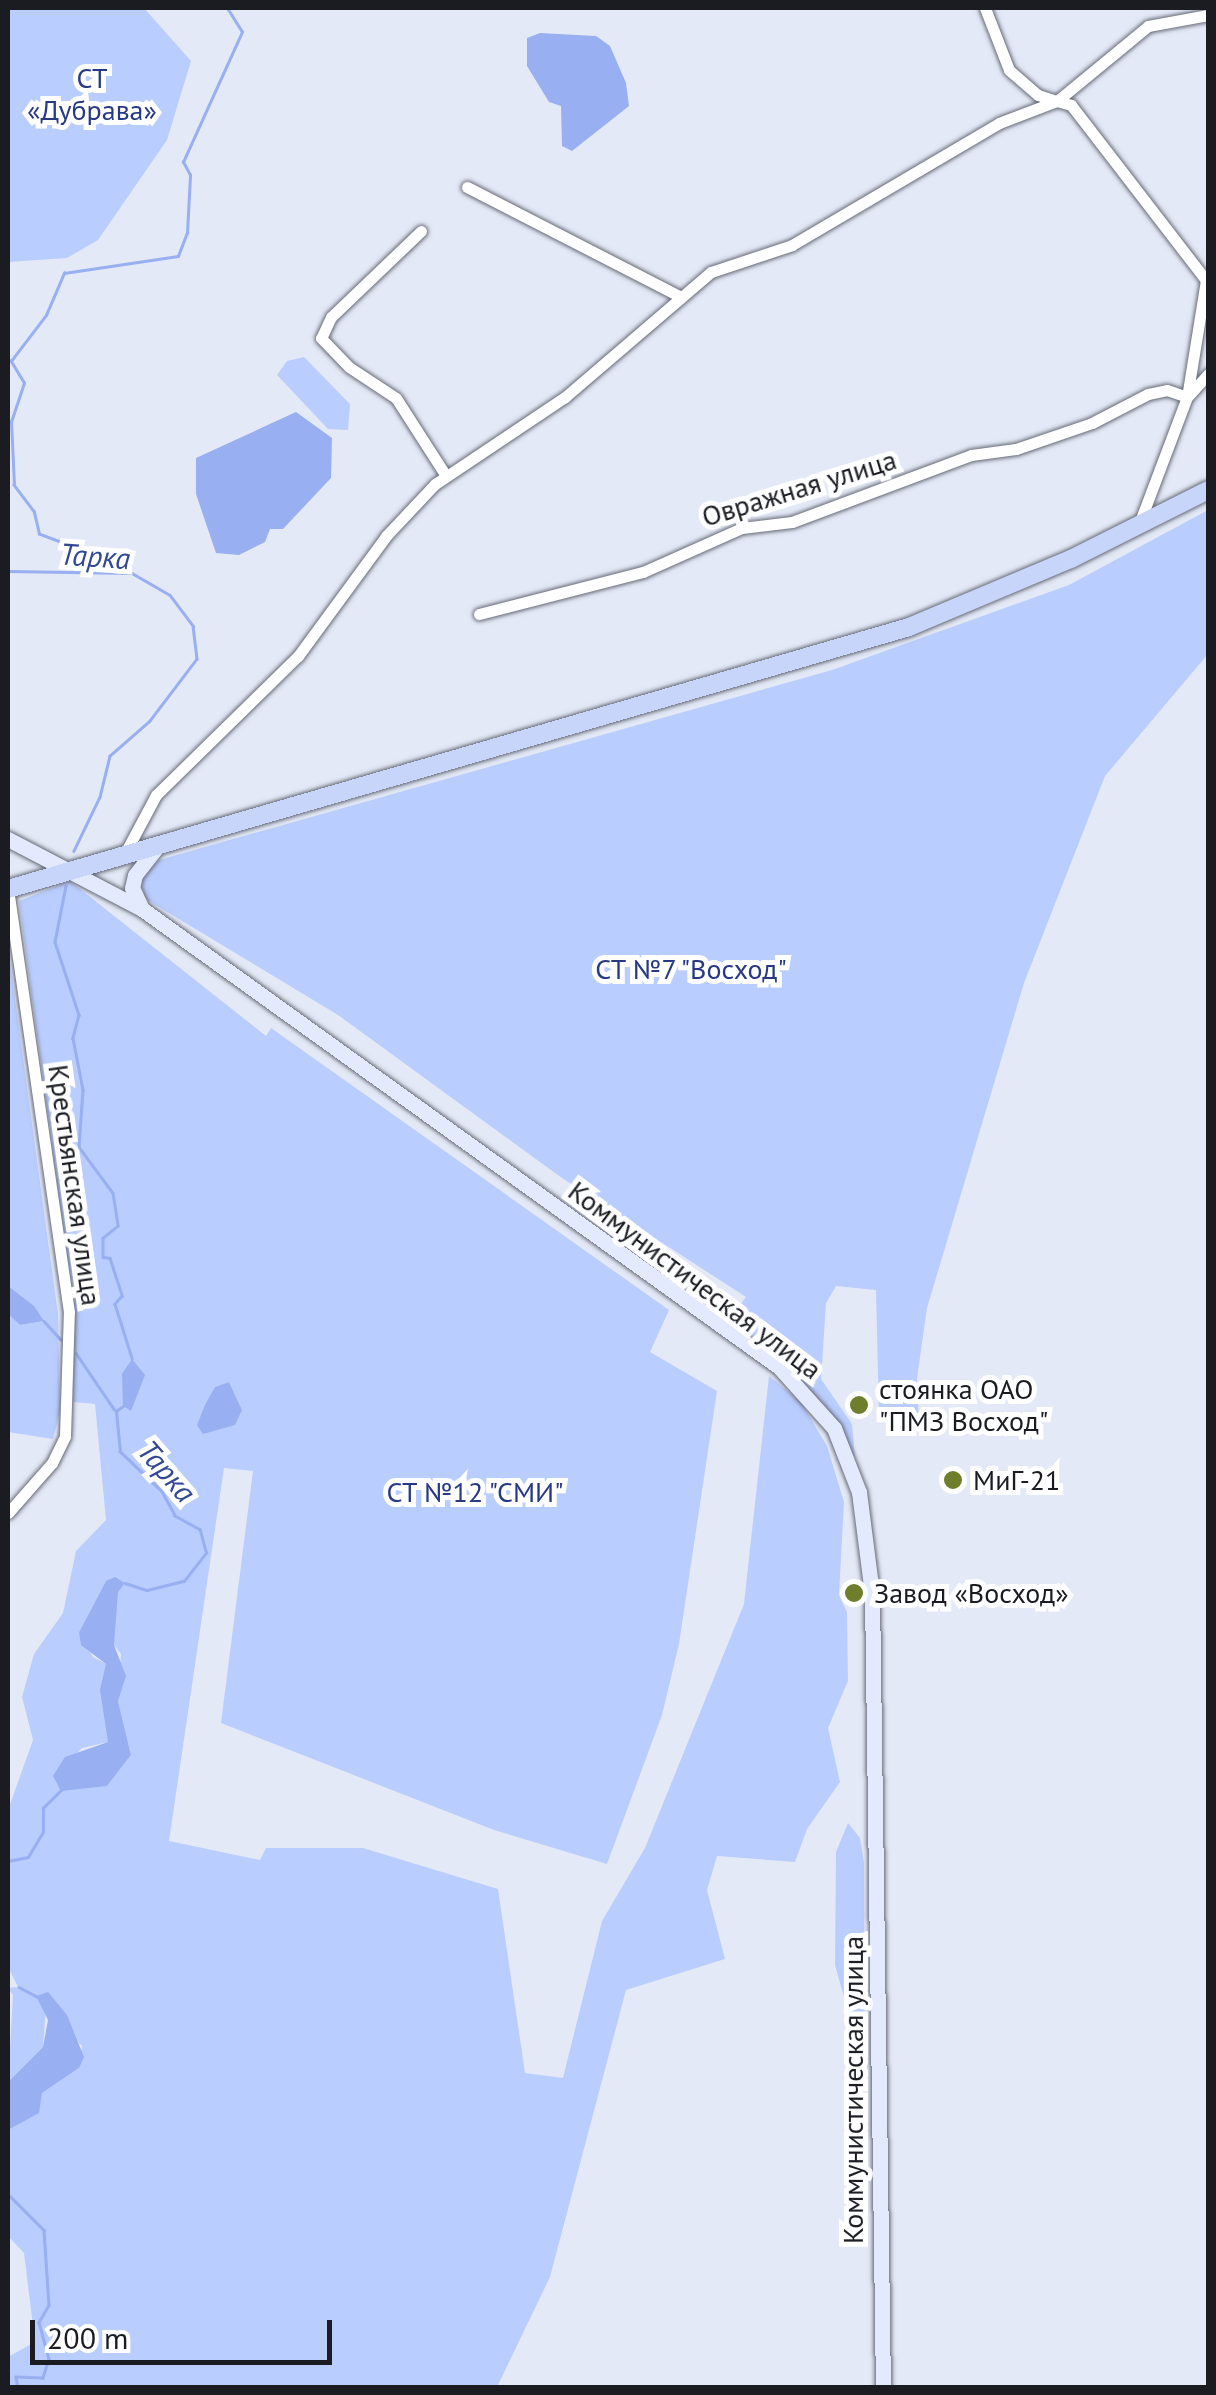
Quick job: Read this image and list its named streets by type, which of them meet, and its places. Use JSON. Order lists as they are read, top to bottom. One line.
{"streets":{"main road":["Коммунистическая улица"],"street":["Овражная улица","Крестьянская улица"]},"water":["Тарка"],"parks":["СТ «Дубрава»","СТ №7 \"Восход\"","СТ №12 \"СМИ\""],"places":["стоянка ОАО \"ПМЗ Восход\"","МиГ-21","Завод «Восход»"],"scale_bar":"200 m"}
